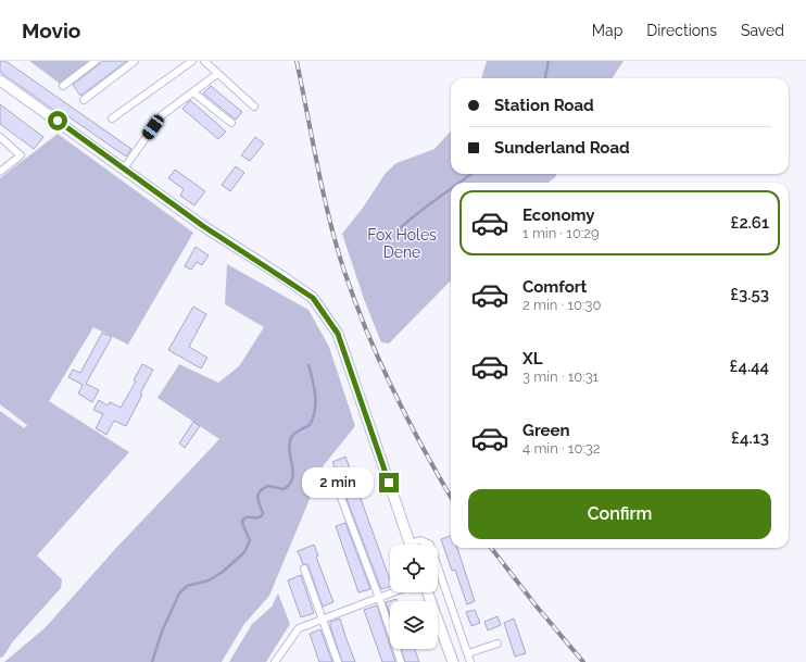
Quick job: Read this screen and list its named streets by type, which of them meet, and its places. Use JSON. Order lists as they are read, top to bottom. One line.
{"parks":["Fox Holes Dene"],"page":{"header":"Movio","nav":["Map","Directions","Saved"],"banner":["Station Road","Sunderland Road"],"list":[{"name":"Economy","note":"1 min · 10:29","value":"£2.61"},{"name":"Comfort","note":"2 min · 10:30","value":"£3.53"},{"name":"XL","note":"3 min · 10:31","value":"£4.44"},{"name":"Green","note":"4 min · 10:32","value":"£4.13"}],"bubble":"2 min","buttons":"Confirm"}}
